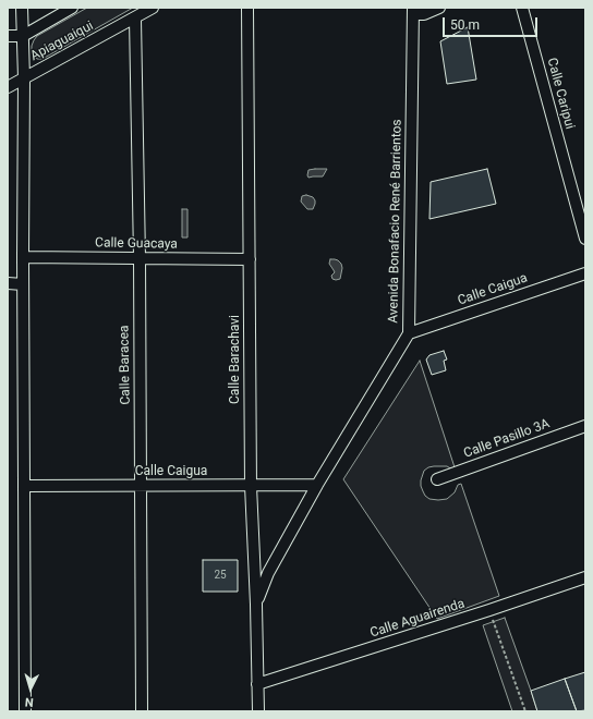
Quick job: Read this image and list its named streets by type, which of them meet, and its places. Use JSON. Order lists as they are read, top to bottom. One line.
{"streets":{"street":["Apiaguaiqui","Calle Caripui","Avenida Bonafacio René Barrientos","Calle Guacaya","Calle Caigua","Calle Barachavi","Calle Baracea","Calle Pasillo 3A","Calle Aguairenda"]},"crossings":[["Apiaguaiqui","Calle Baracea"],["Avenida Bonafacio René Barrientos","Calle Caigua"],["Avenida Bonafacio René Barrientos","Calle Barachavi"],["Calle Guacaya","Calle Barachavi"],["Calle Guacaya","Calle Baracea"],["Calle Caigua","Calle Barachavi"],["Calle Caigua","Calle Baracea"],["Calle Barachavi","Calle Aguairenda"]],"house_numbers":["25"],"scale_bar":"50 m","north":"bottom"}
